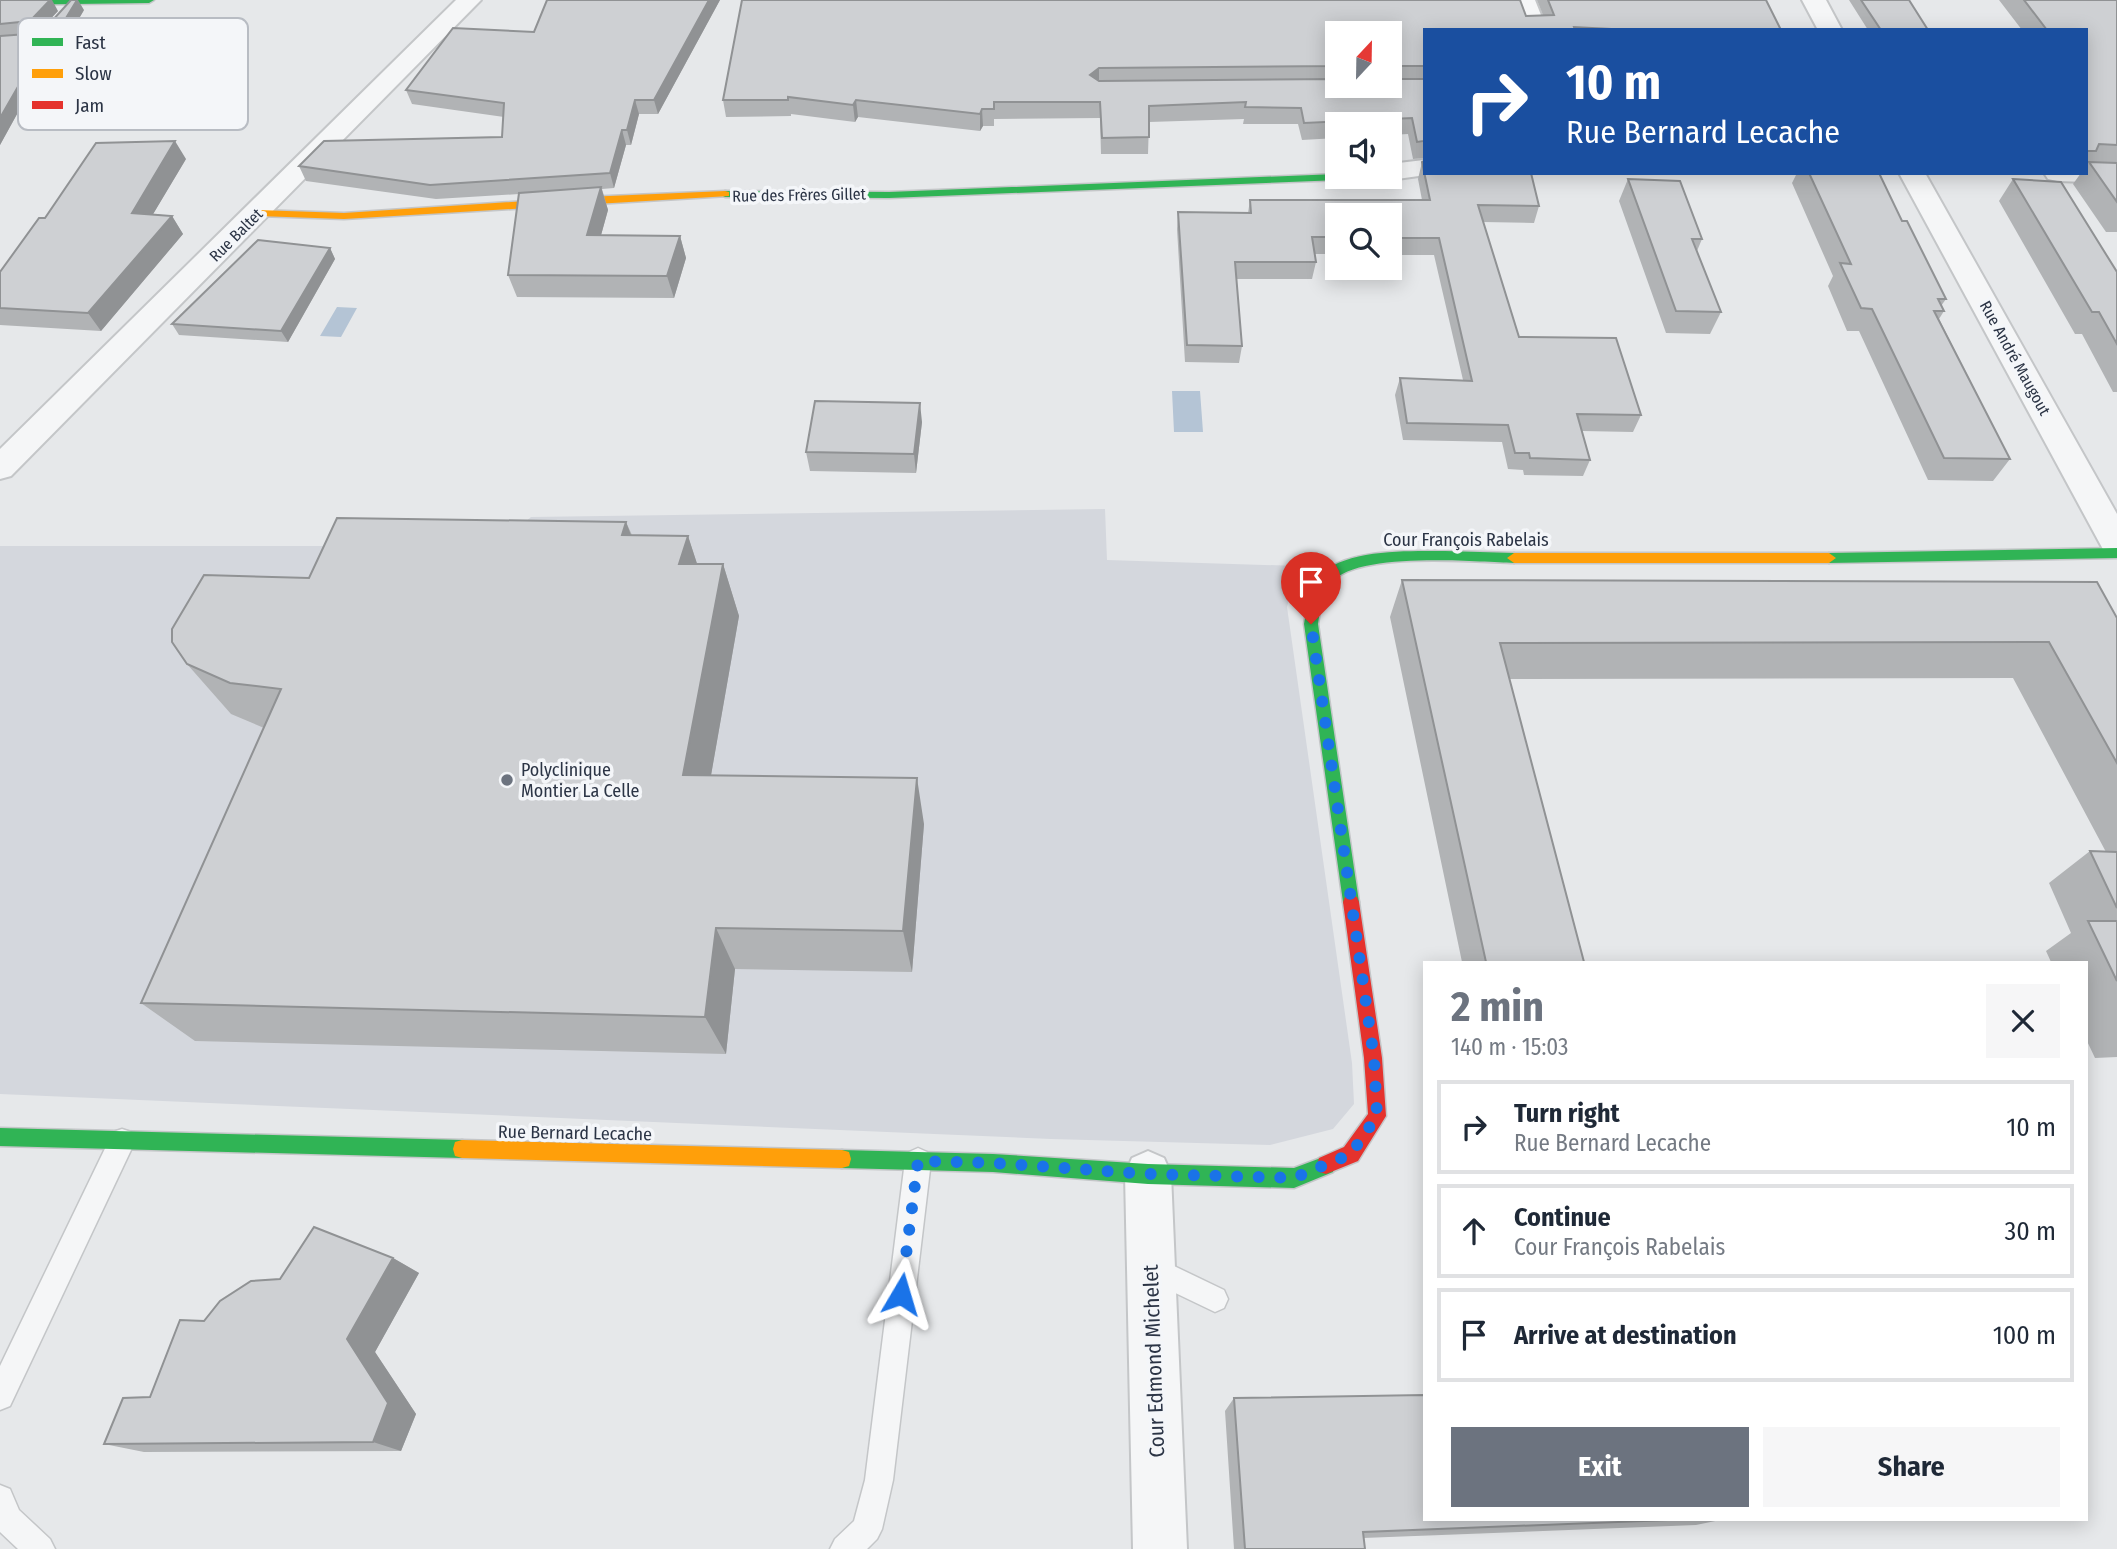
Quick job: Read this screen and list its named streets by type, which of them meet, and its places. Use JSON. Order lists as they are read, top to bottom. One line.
{"streets":{"street":["Rue des Frères Gillet","Rue Baltet","Rue André Maugout","Cour François Rabelais","Rue Bernard Lecache","Cour Edmond Michelet"]},"crossings":[["Rue des Frères Gillet","Rue Baltet"],["Cour François Rabelais","Rue Bernard Lecache"],["Cour François Rabelais","Cour Edmond Michelet"],["Rue Bernard Lecache","Cour Edmond Michelet"]],"places":["Polyclinique Montier La Celle"],"legend":["Fast","Slow","Jam"],"north":"top","page":{"turn":["10 m","Rue Bernard Lecache"],"heading":["2 min","140 m · 15:03"],"list":[{"name":"Turn right","note":"Rue Bernard Lecache","value":"10 m"},{"name":"Continue","note":"Cour François Rabelais","value":"30 m"},{"name":"Arrive at destination","value":"100 m"}],"buttons":["Exit","Share"]}}
